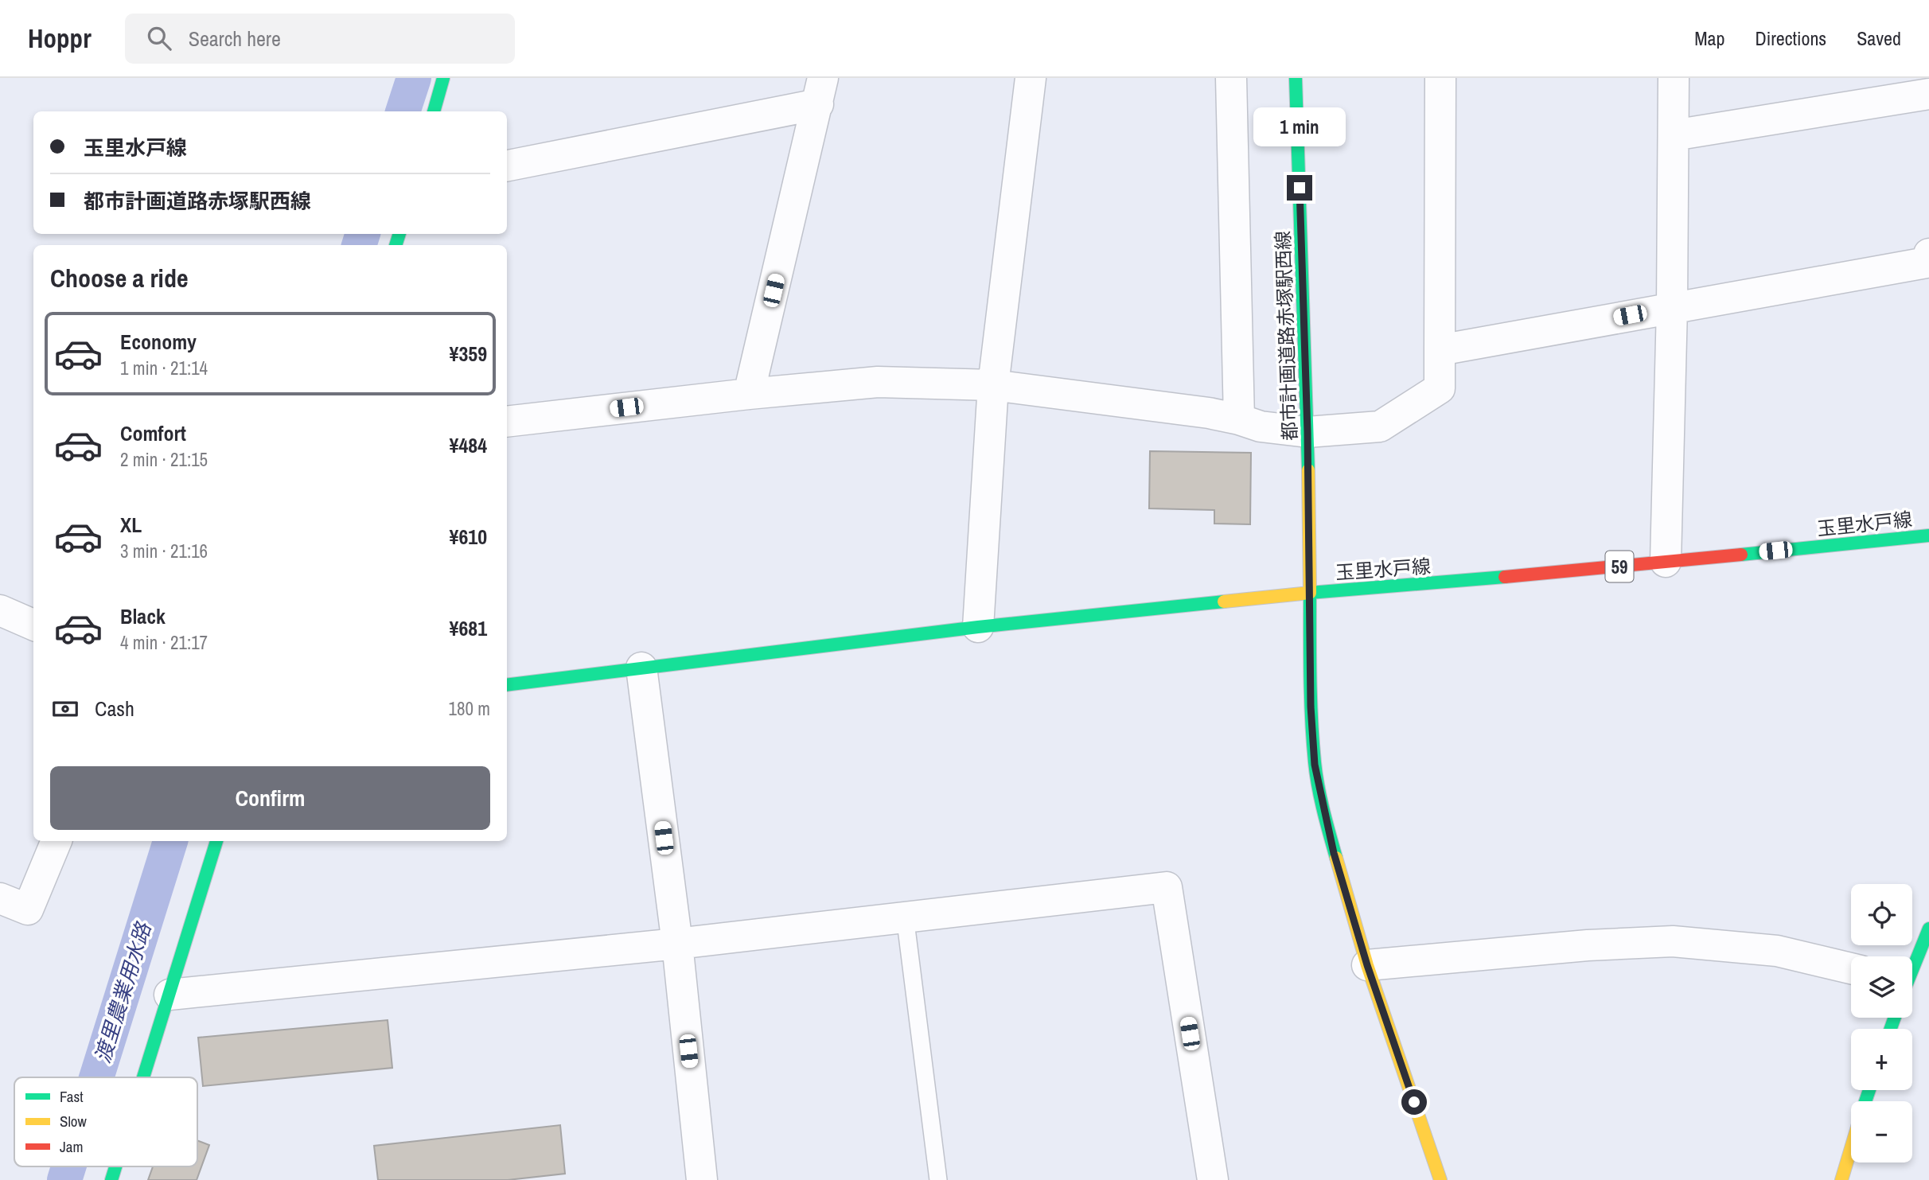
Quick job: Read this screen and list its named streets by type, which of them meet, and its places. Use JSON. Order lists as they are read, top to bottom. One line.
{"streets":{"street":["都市計画道路赤塚駅西線","玉里水戸線","59"]},"crossings":[["都市計画道路赤塚駅西線","玉里水戸線"]],"water":["渡里農業用水路"],"legend":["Fast","Slow","Jam"],"page":{"header":"Hoppr","search":"Search here","nav":["Map","Directions","Saved"],"bubble":"1 min","banner":["玉里水戸線","都市計画道路赤塚駅西線"],"heading":"Choose a ride","list":[{"name":"Economy","note":"1 min · 21:14","value":"¥359"},{"name":"Comfort","note":"2 min · 21:15","value":"¥484"},{"name":"XL","note":"3 min · 21:16","value":"¥610"},{"name":"Black","note":"4 min · 21:17","value":"¥681"}],"pay":["Cash","180 m"],"buttons":"Confirm","map_buttons":["+","−"]}}
